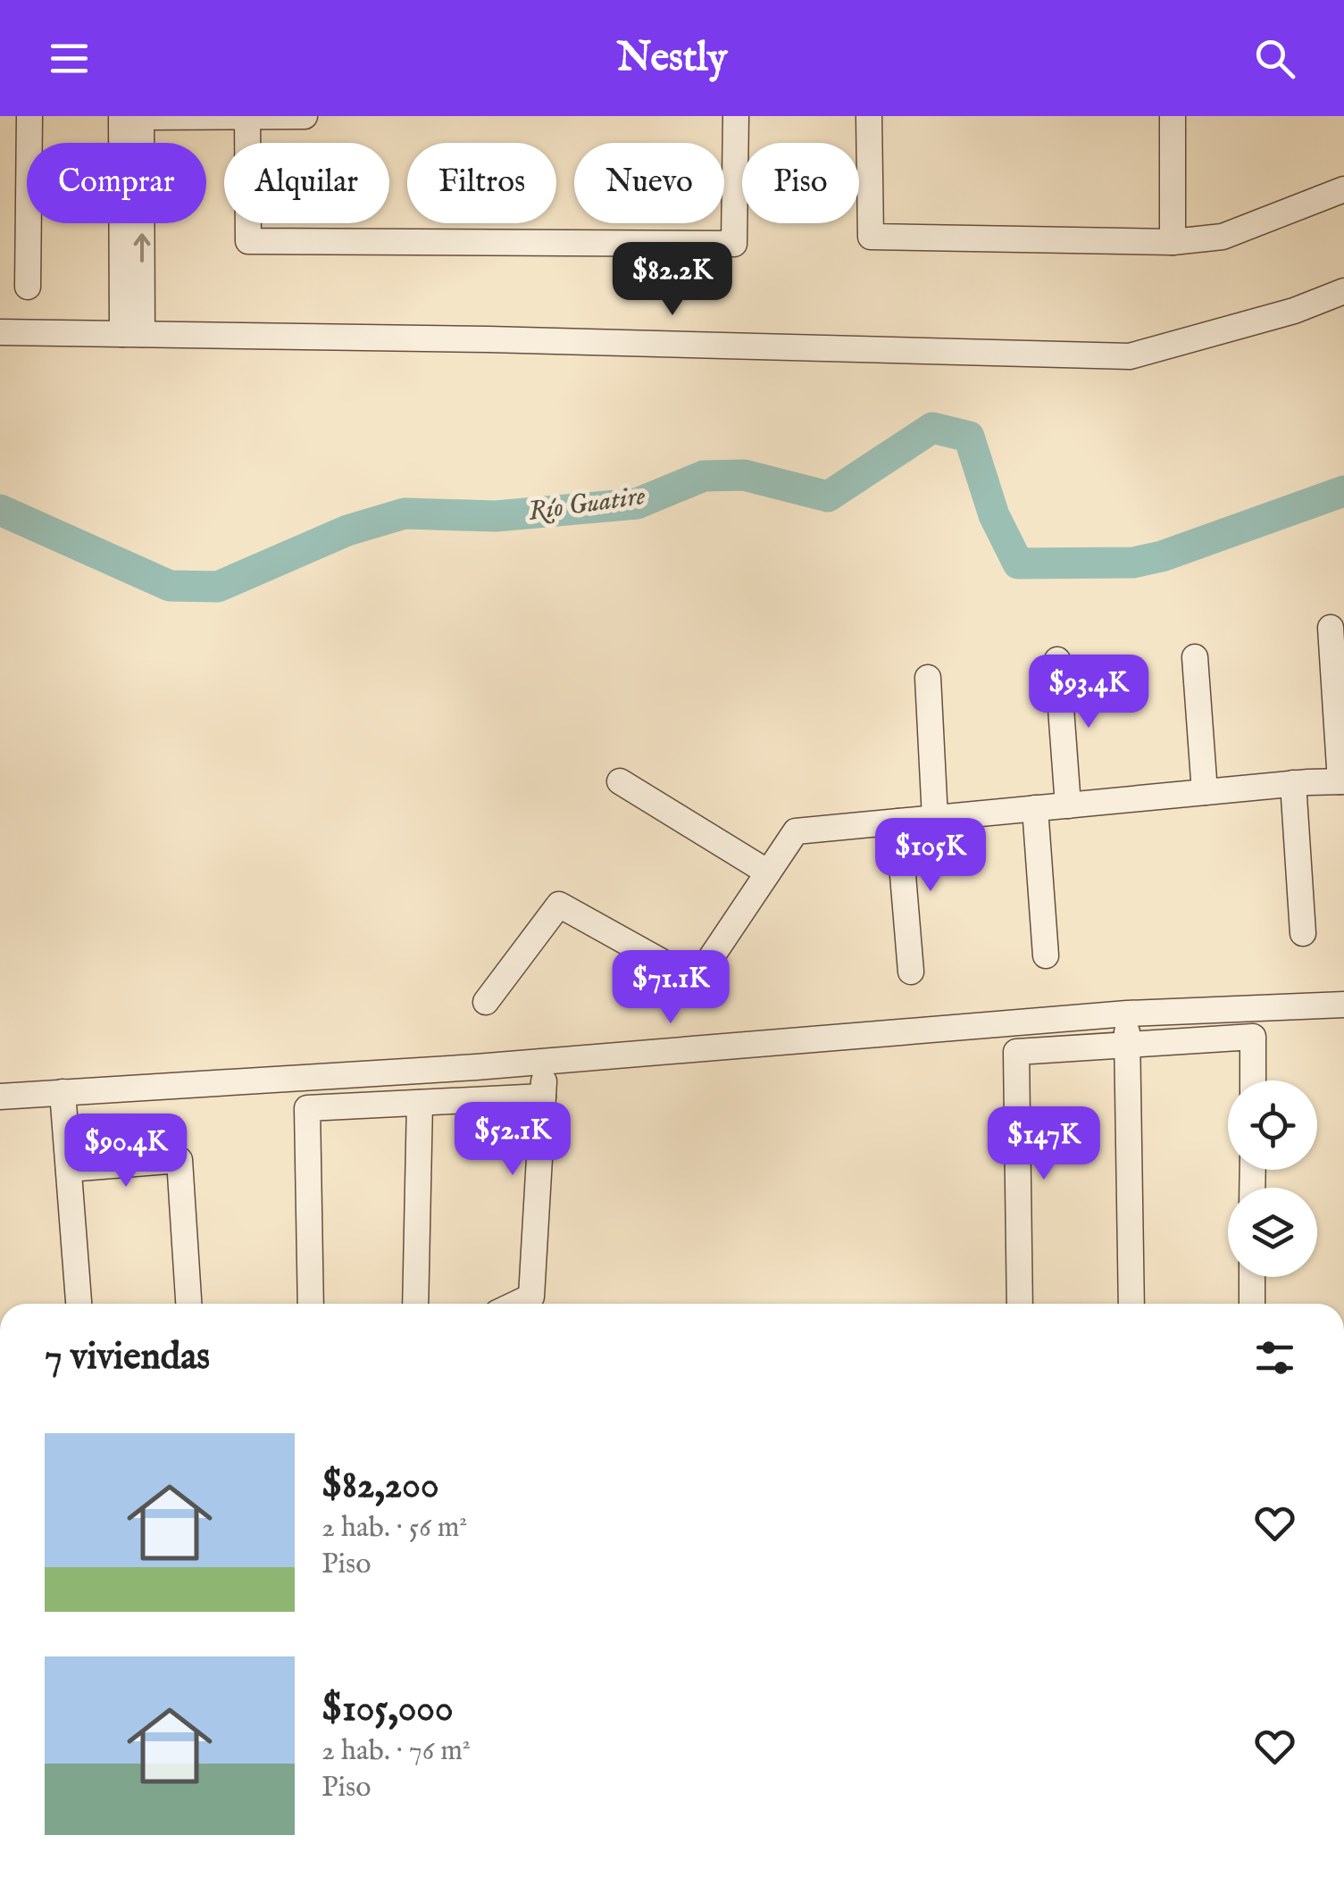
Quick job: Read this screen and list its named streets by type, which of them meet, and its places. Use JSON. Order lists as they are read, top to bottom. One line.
{"water":["Río Guatire"],"page":{"header":"Nestly","chip":["Comprar","Alquilar","Filtros","Nuevo","Piso"],"price":["$82.2K","$93.4K","$105K","$71.1K","$52.1K","$147K","$90.4K"],"heading":"7 viviendas","list":[{"name":"$82,200","note":"2 hab. · 56 m² · Piso"},{"name":"$105,000","note":"2 hab. · 76 m² · Piso"}]}}
